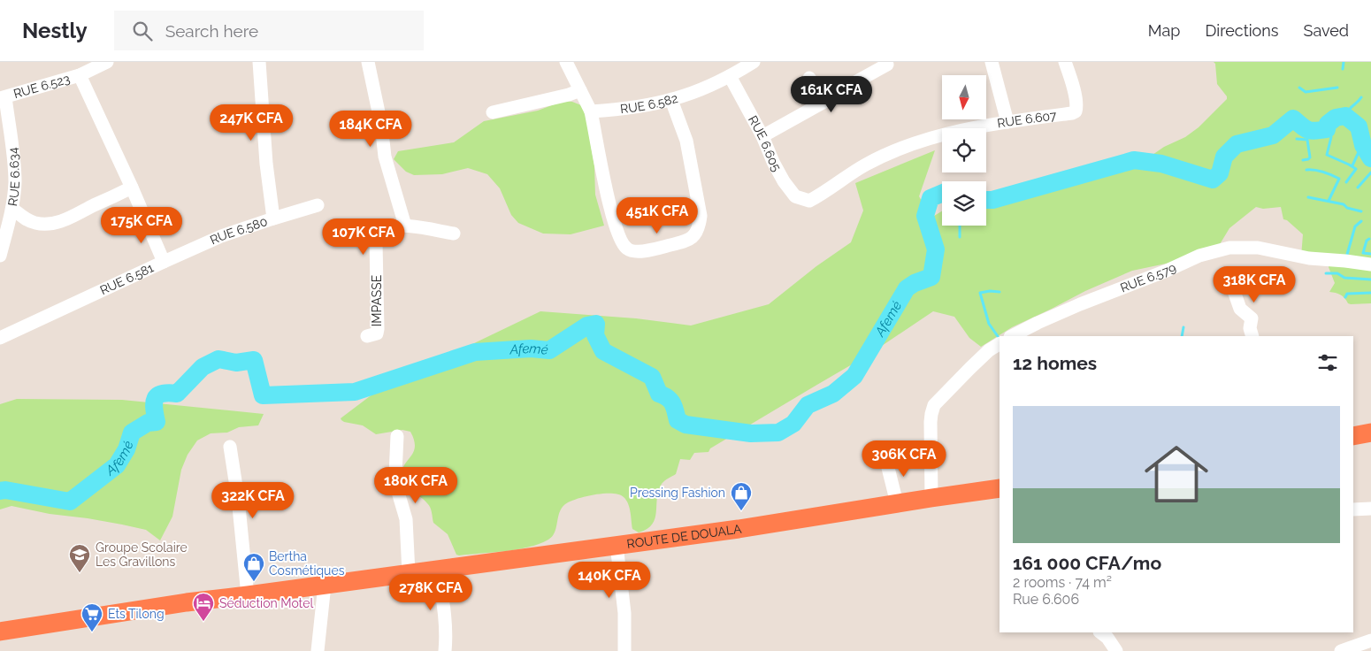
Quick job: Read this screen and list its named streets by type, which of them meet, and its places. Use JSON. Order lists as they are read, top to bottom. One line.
{"streets":{"highway":["ROUTE DE DOUALA"],"street":["RUE 6.523","RUE 6.582","RUE 6.607","RUE 6.605","RUE 6.634","RUE 6.580","RUE 6.579","RUE 6.581","IMPASSE"]},"crossings":[["RUE 6.523","RUE 6.634"],["RUE 6.523","RUE 6.581"],["RUE 6.582","RUE 6.605"],["RUE 6.607","RUE 6.605"],["RUE 6.580","RUE 6.581"]],"water":["Afemé"],"places":{"shop":["Pressing Fashion","Bertha Cosmétiques"],"school or university":["Groupe Scolaire Les Gravillons"],"hotel":["Séduction Motel"],"supermarket":["Ets Tilong"]},"north":"bottom","page":{"header":"Nestly","search":"Search here","nav":["Map","Directions","Saved"],"price":["161K CFA","247K CFA","184K CFA","451K CFA","175K CFA","107K CFA","318K CFA","306K CFA","180K CFA","322K CFA","140K CFA","278K CFA"],"heading":"12 homes","list":[{"name":"161 000 CFA/mo","note":"2 rooms · 74 m² · Rue 6.606"}]}}
